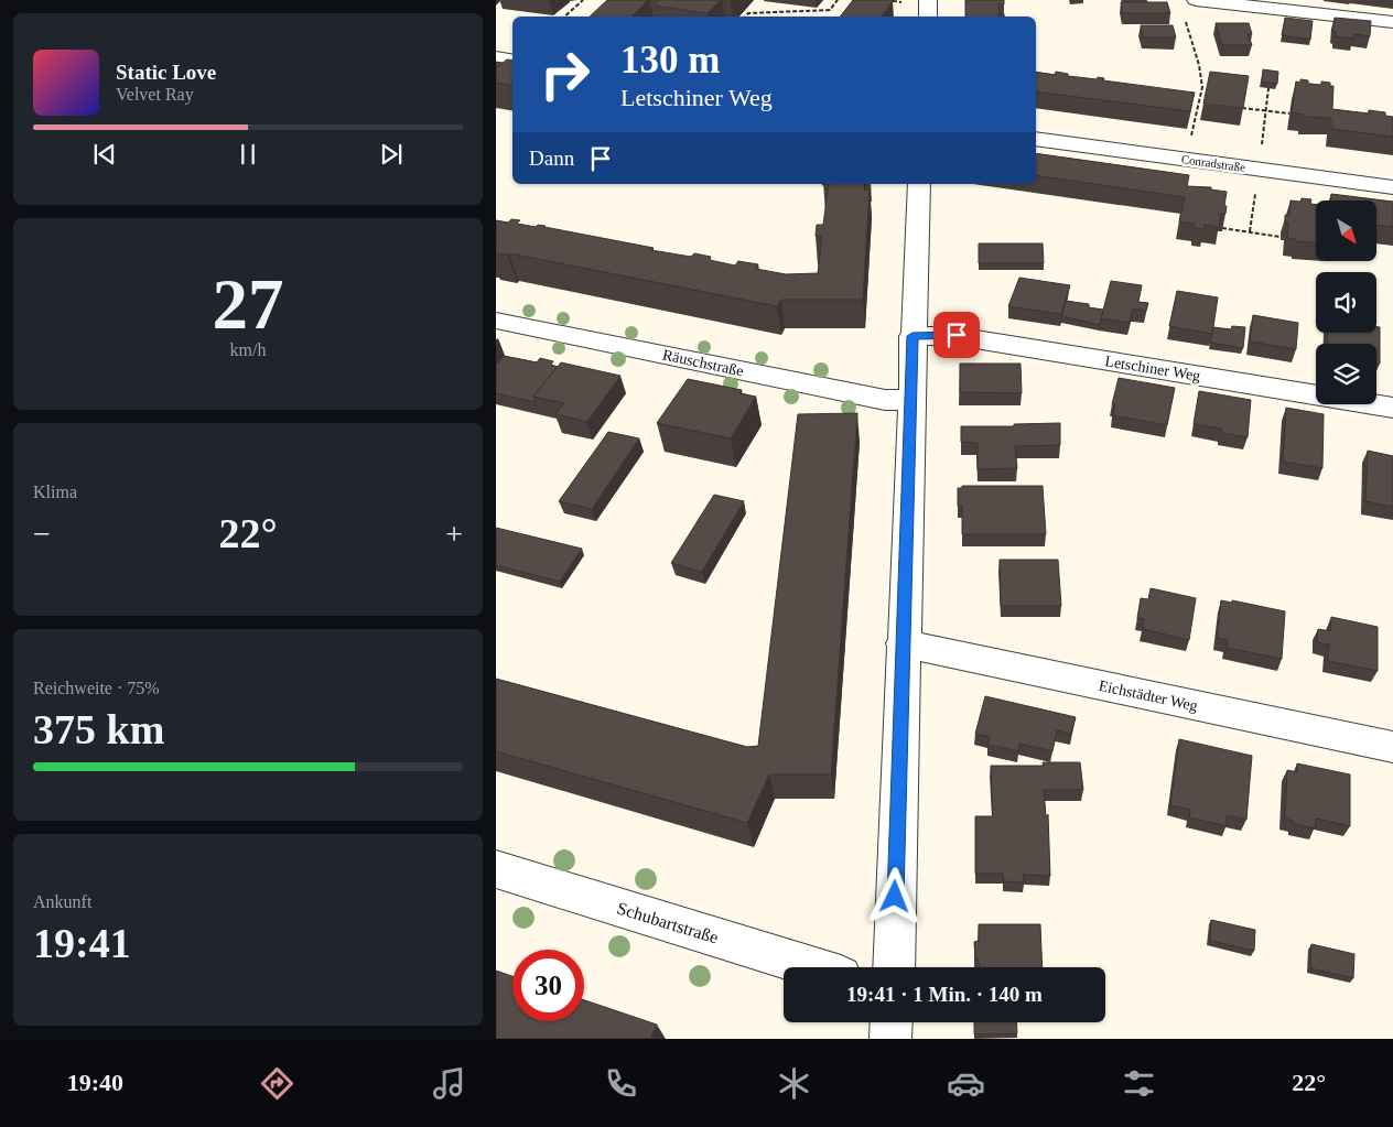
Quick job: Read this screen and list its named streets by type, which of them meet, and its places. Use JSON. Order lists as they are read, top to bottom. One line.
{"streets":{"street":["Conradstraße","Räuschstraße","Letschiner Weg","Eichstädter Weg","Schubartstraße"]},"north":"bottom right","page":{"turn":["130 m","Letschiner Weg"],"song":["Static Love","Velvet Ray"],"then":"Dann","tile":[["27","km/h"],"Klima",["Reichweite · 75%","375 km"],["Ankunft","19:41"]],"heat":["−","22°","+"],"limit":"30","trip":"19:41 · 1 Min. · 140 m","tabs":["19:40","22°"]}}
